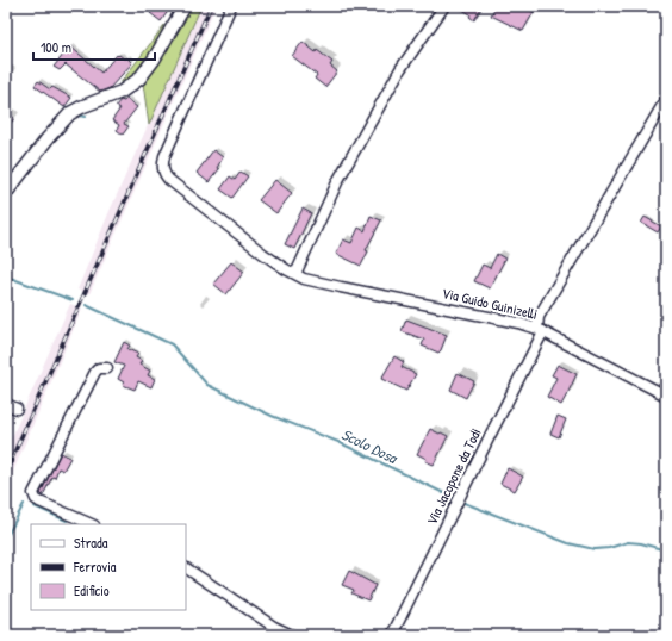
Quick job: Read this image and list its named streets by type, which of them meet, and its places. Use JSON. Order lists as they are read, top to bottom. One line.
{"streets":{"street":["Via Guido Guinizelli","Via Jacopone da Todi"]},"crossings":[["Via Guido Guinizelli","Via Jacopone da Todi"]],"water":["Scolo Dosa"],"legend":["Strada","Ferrovia","Edificio"],"scale_bar":"100 m"}
